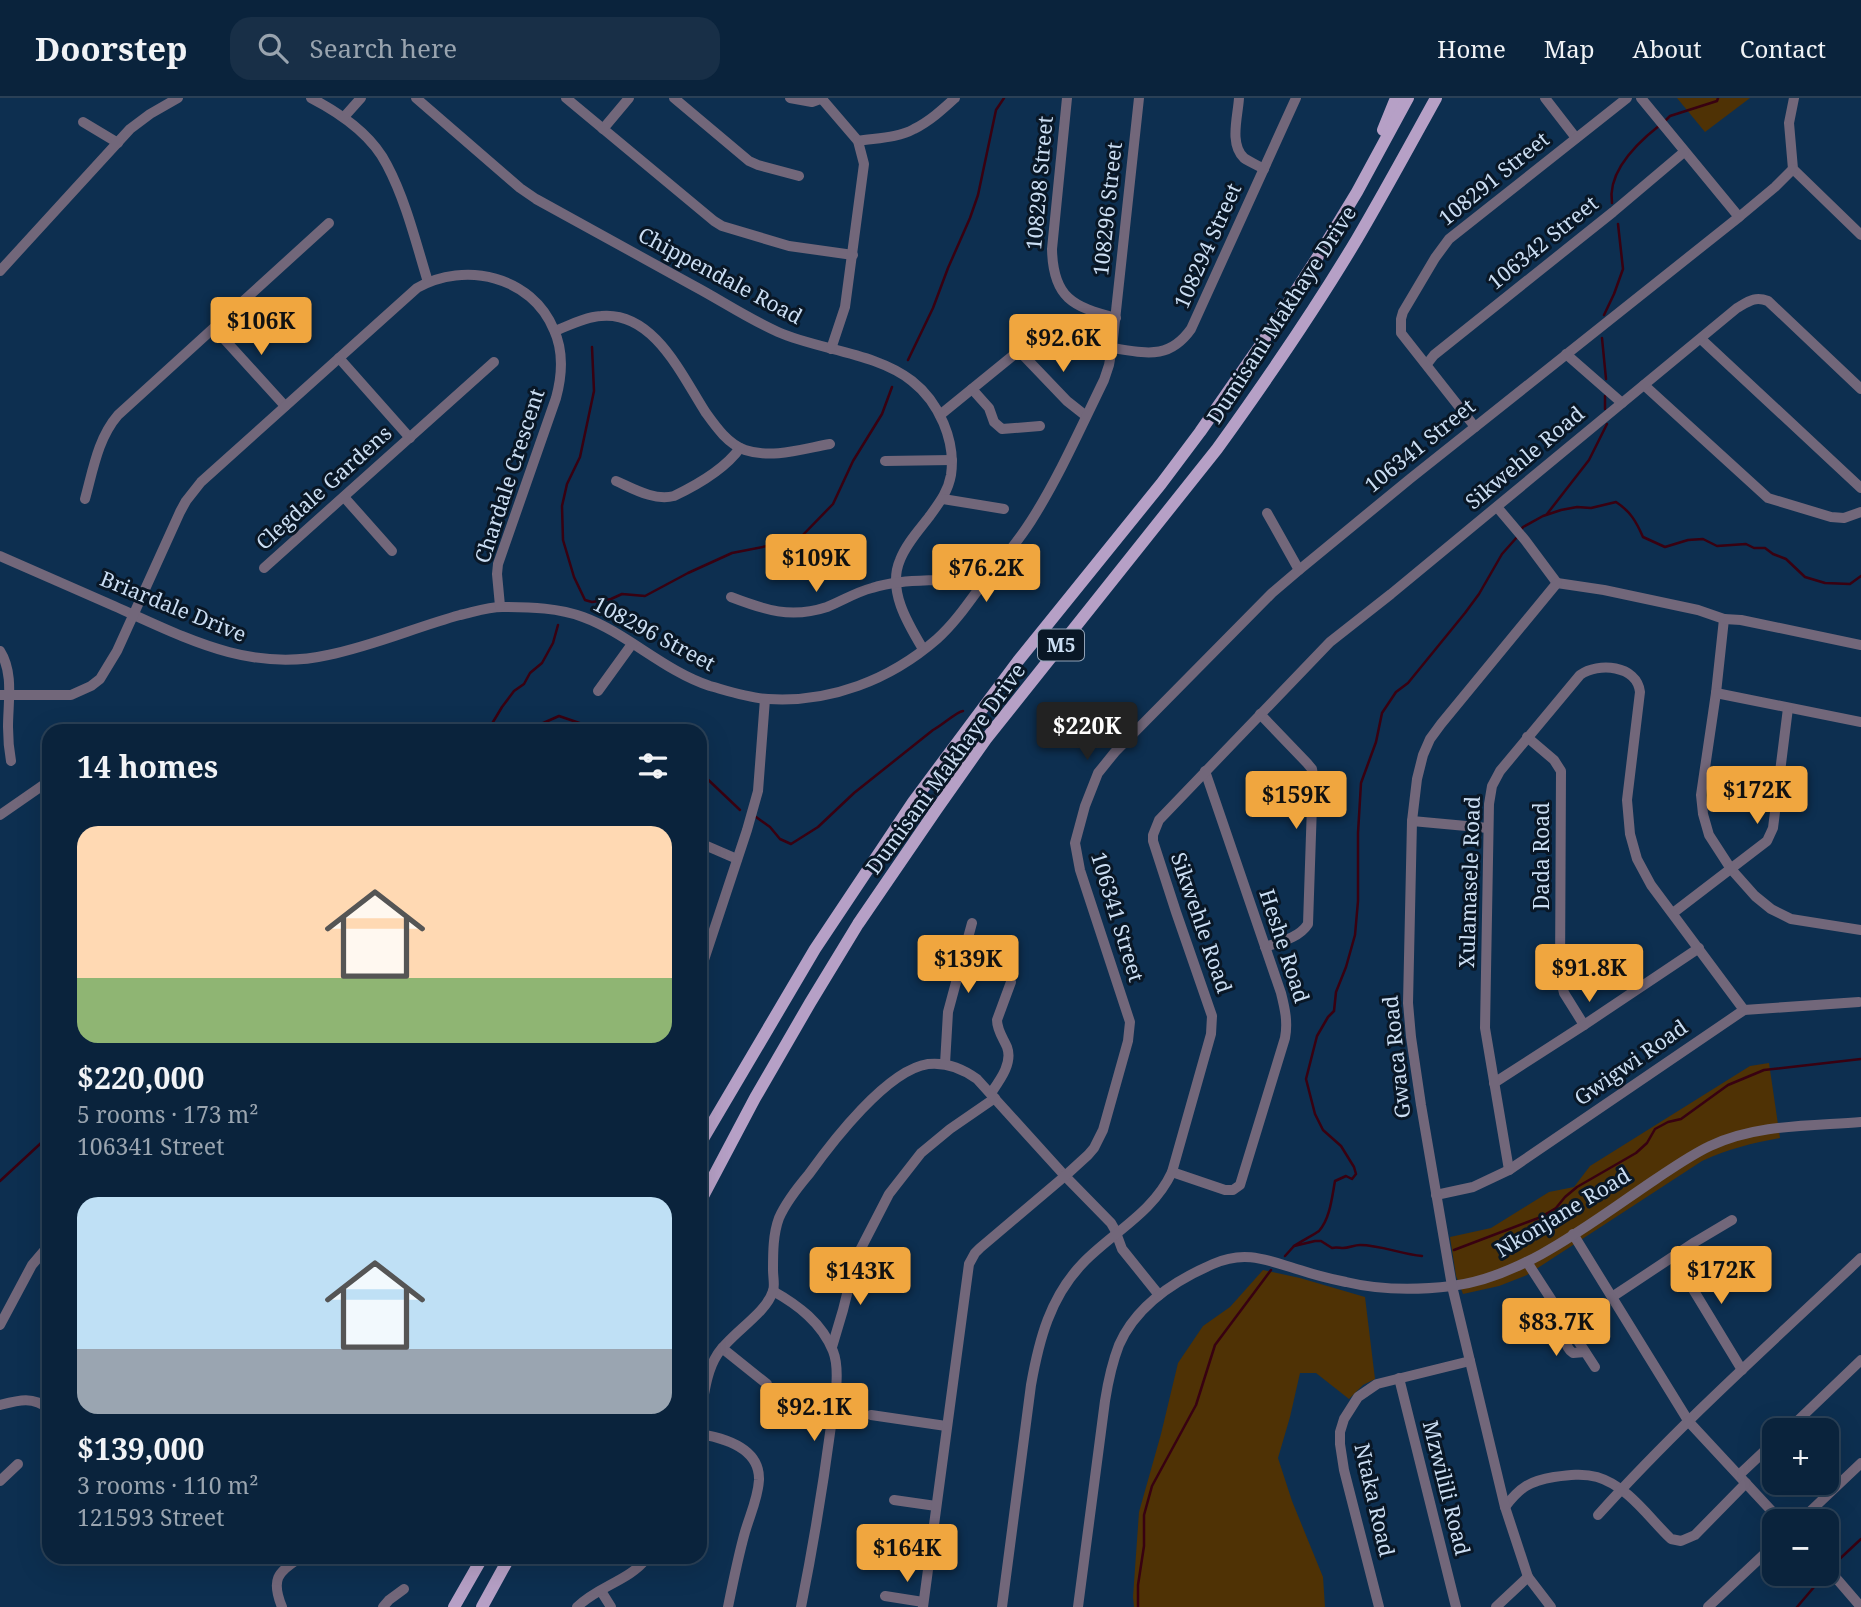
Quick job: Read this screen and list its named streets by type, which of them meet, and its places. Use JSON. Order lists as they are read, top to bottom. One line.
{"streets":{"main road":["Dumisani Makhaye Drive","M5"],"street":["108291 Street","108298 Street","108296 Street","106342 Street","108294 Street","Chippendale Road","106341 Street","Sikwehle Road","Chardale Crescent","Clegdale Gardens","Briardale Drive","Dada Road","Xulamasele Road","Heshe Road","Gwaca Road","Gwigwi Road","Nkonjane Road","Mzwilili Road","Ntaka Road"]},"crossings":[["108291 Street","106342 Street"],["108291 Street","106341 Street"],["108298 Street","108296 Street"],["108296 Street","108294 Street"],["108296 Street","Chardale Crescent"],["108296 Street","Briardale Drive"],["Sikwehle Road","Heshe Road"],["Chardale Crescent","Clegdale Gardens"],["Chardale Crescent","Briardale Drive"],["Dada Road","Xulamasele Road"],["Xulamasele Road","Gwigwi Road"],["Gwaca Road","Gwigwi Road"],["Gwaca Road","Nkonjane Road"],["Gwaca Road","Ntaka Road"],["Mzwilili Road","Ntaka Road"]],"page":{"header":"Doorstep","search":"Search here","nav":["Home","Map","About","Contact"],"price":["$106K","$92.6K","$109K","$76.2K","$220K","$172K","$159K","$139K","$91.8K","$172K","$143K","$83.7K","$92.1K","$164K"],"heading":"14 homes","list":[{"name":"$220,000","note":"5 rooms · 173 m² · 106341 Street"},{"name":"$139,000","note":"3 rooms · 110 m² · 121593 Street"}],"map_buttons":["+","−"]}}
